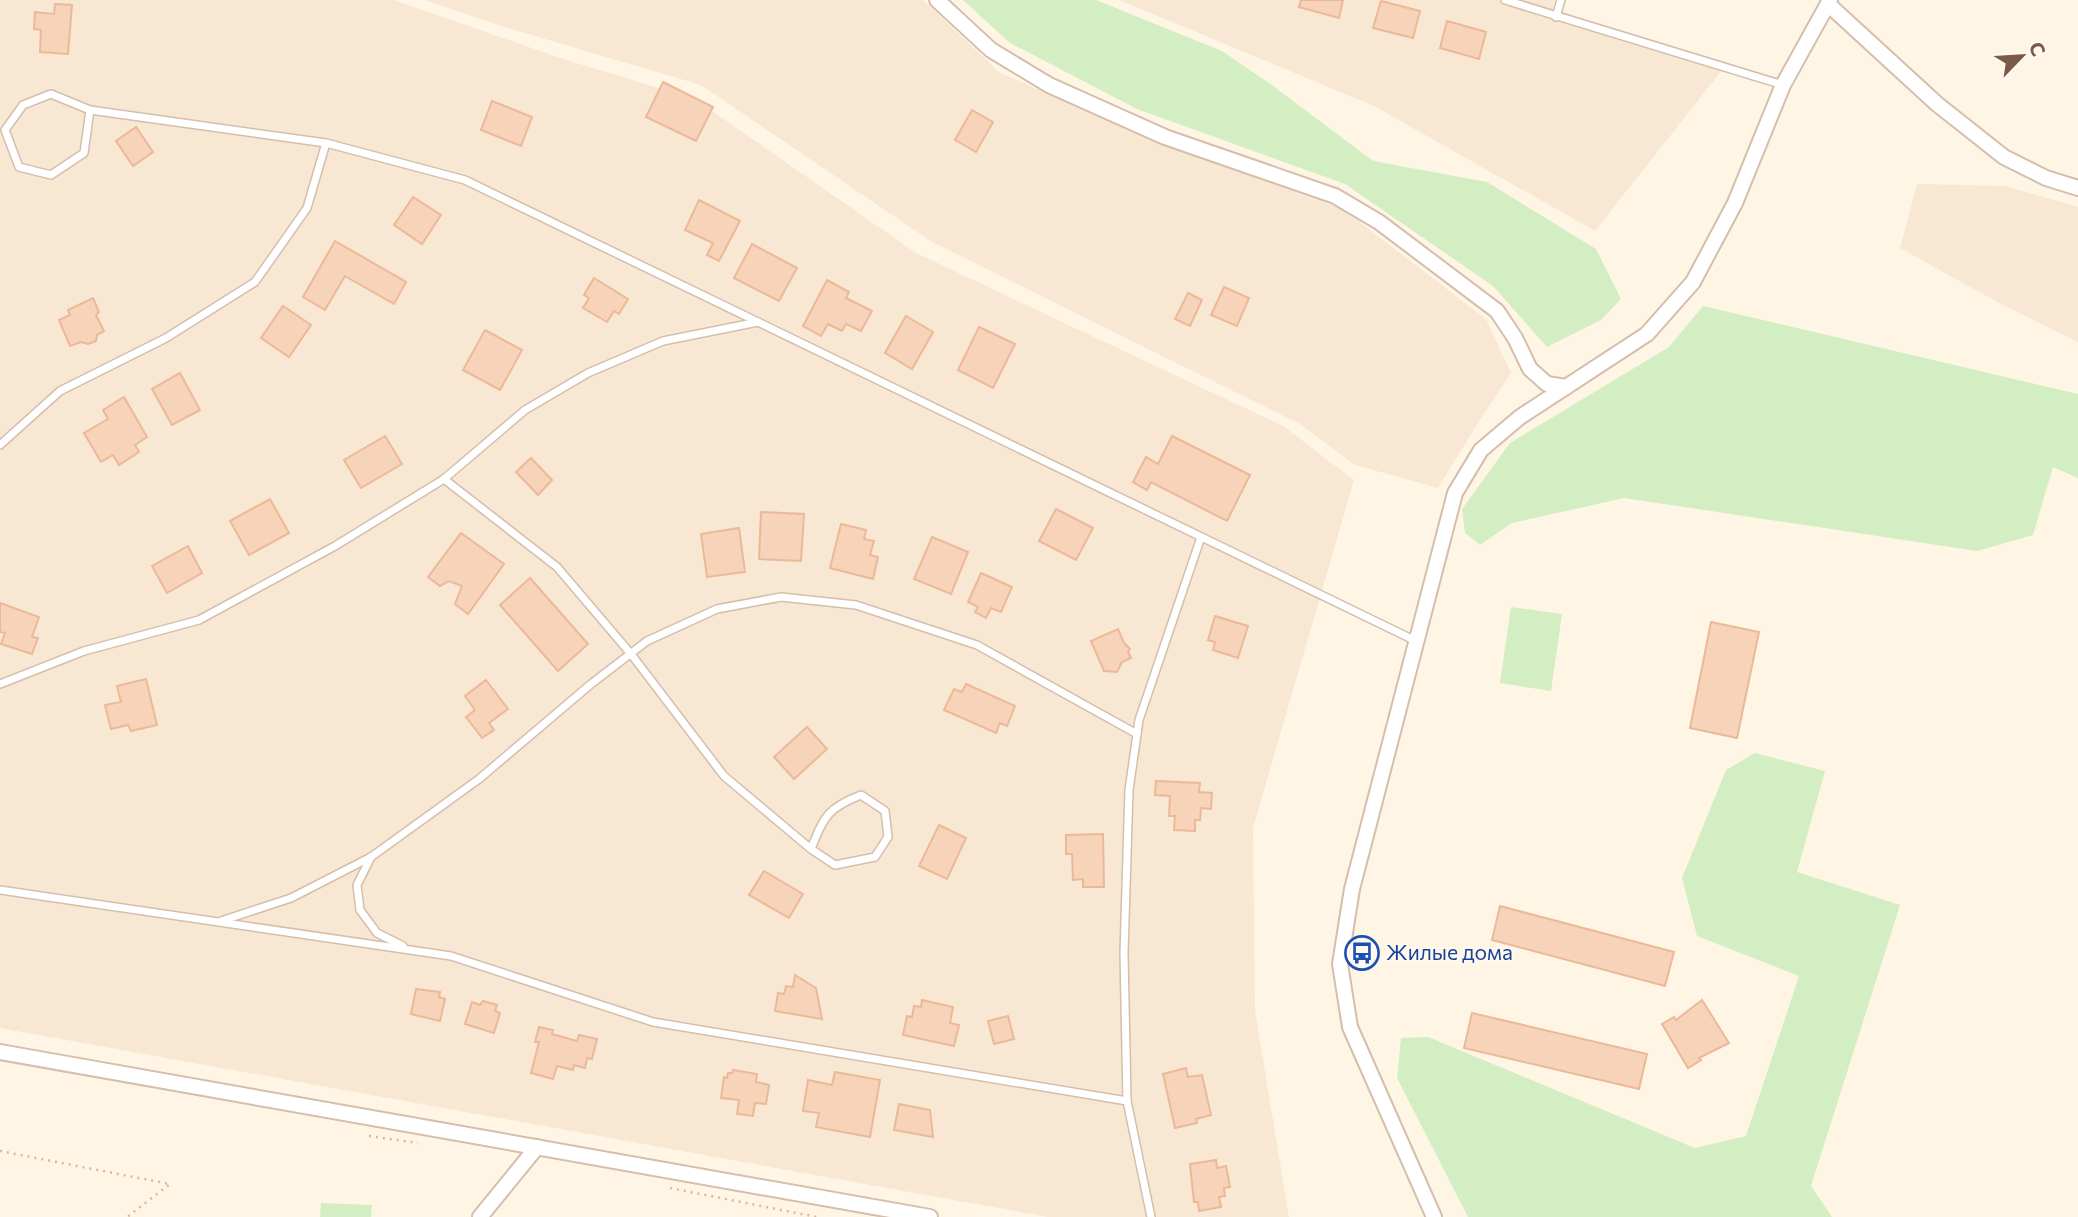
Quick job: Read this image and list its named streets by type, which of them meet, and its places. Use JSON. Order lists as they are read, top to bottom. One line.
{"places":{"bus stop":["Жилые дома"]},"north":"top right"}
